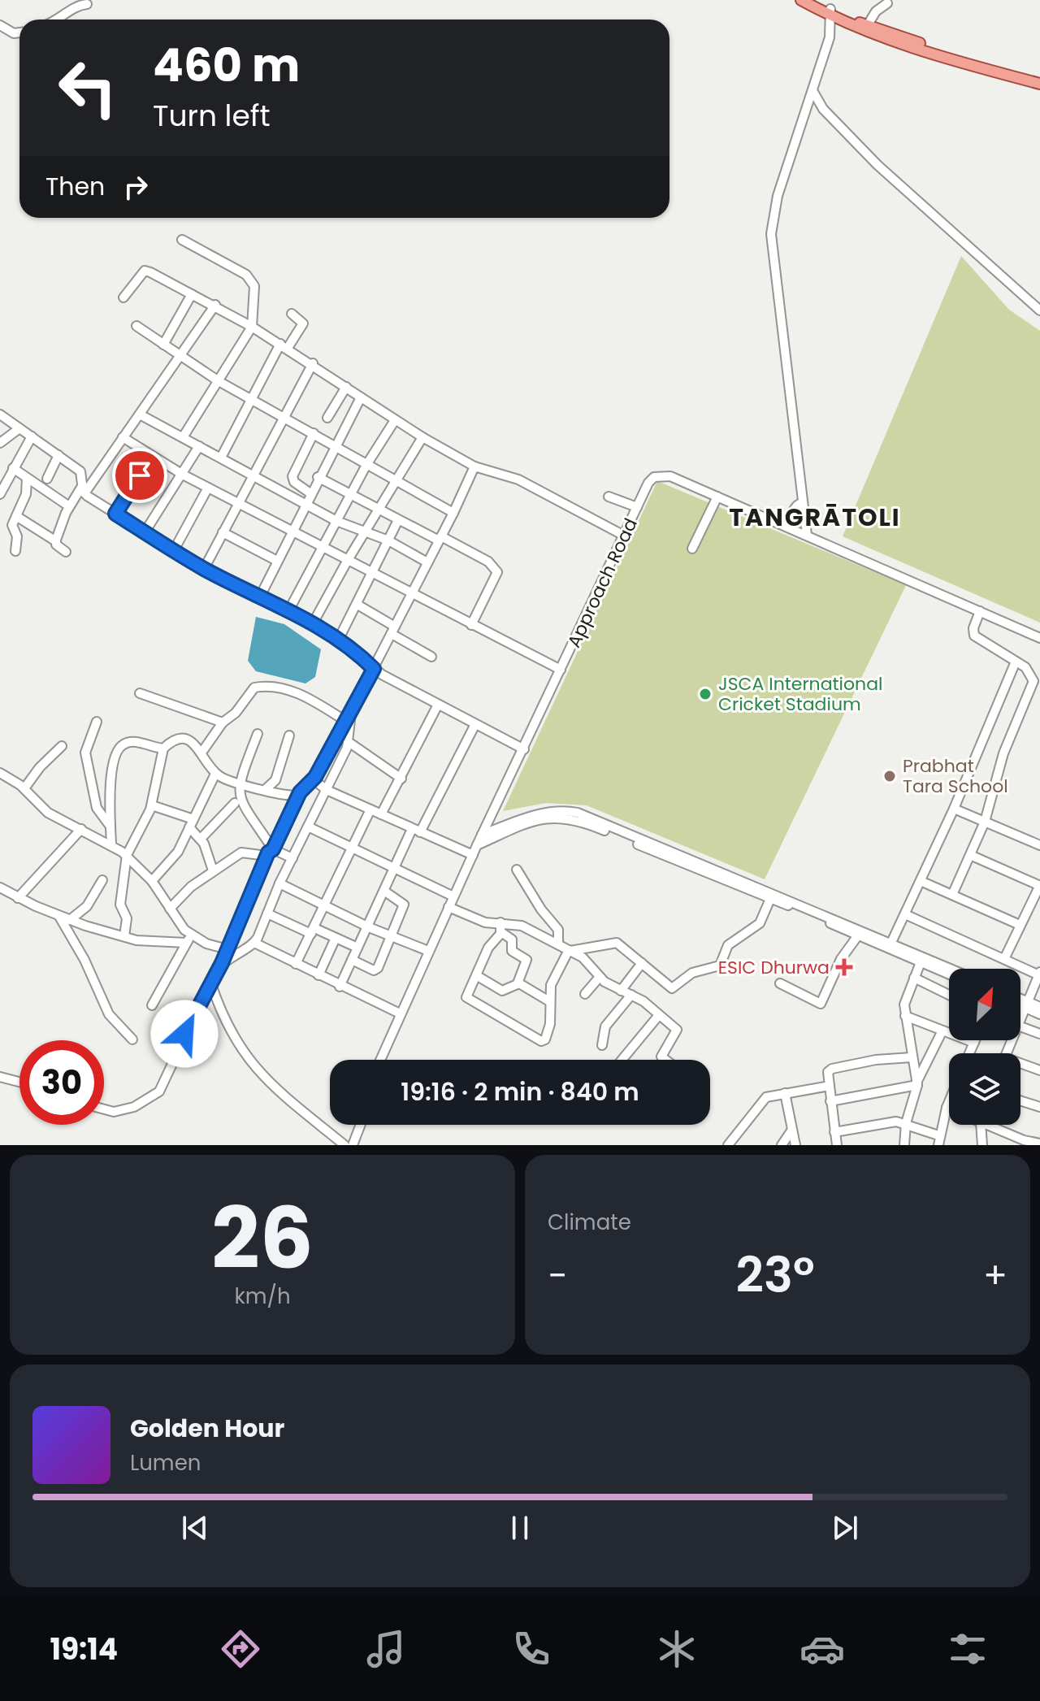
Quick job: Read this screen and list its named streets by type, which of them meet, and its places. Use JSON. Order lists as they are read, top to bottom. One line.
{"streets":{"street":["Approach Road"]},"districts":["TANGRĀTOLI"],"places":{"other":["JSCA International Cricket Stadium","Prabhat Tara School"],"health":["ESIC Dhurwa"]},"north":"top right","page":{"turn":["460 m","Turn left"],"then":"Then","limit":"30","trip":"19:16 · 2 min · 840 m","tile":[["26","km/h"],"Climate"],"heat":["−","23°","+"],"song":["Golden Hour","Lumen"],"tabs":"19:14"}}
